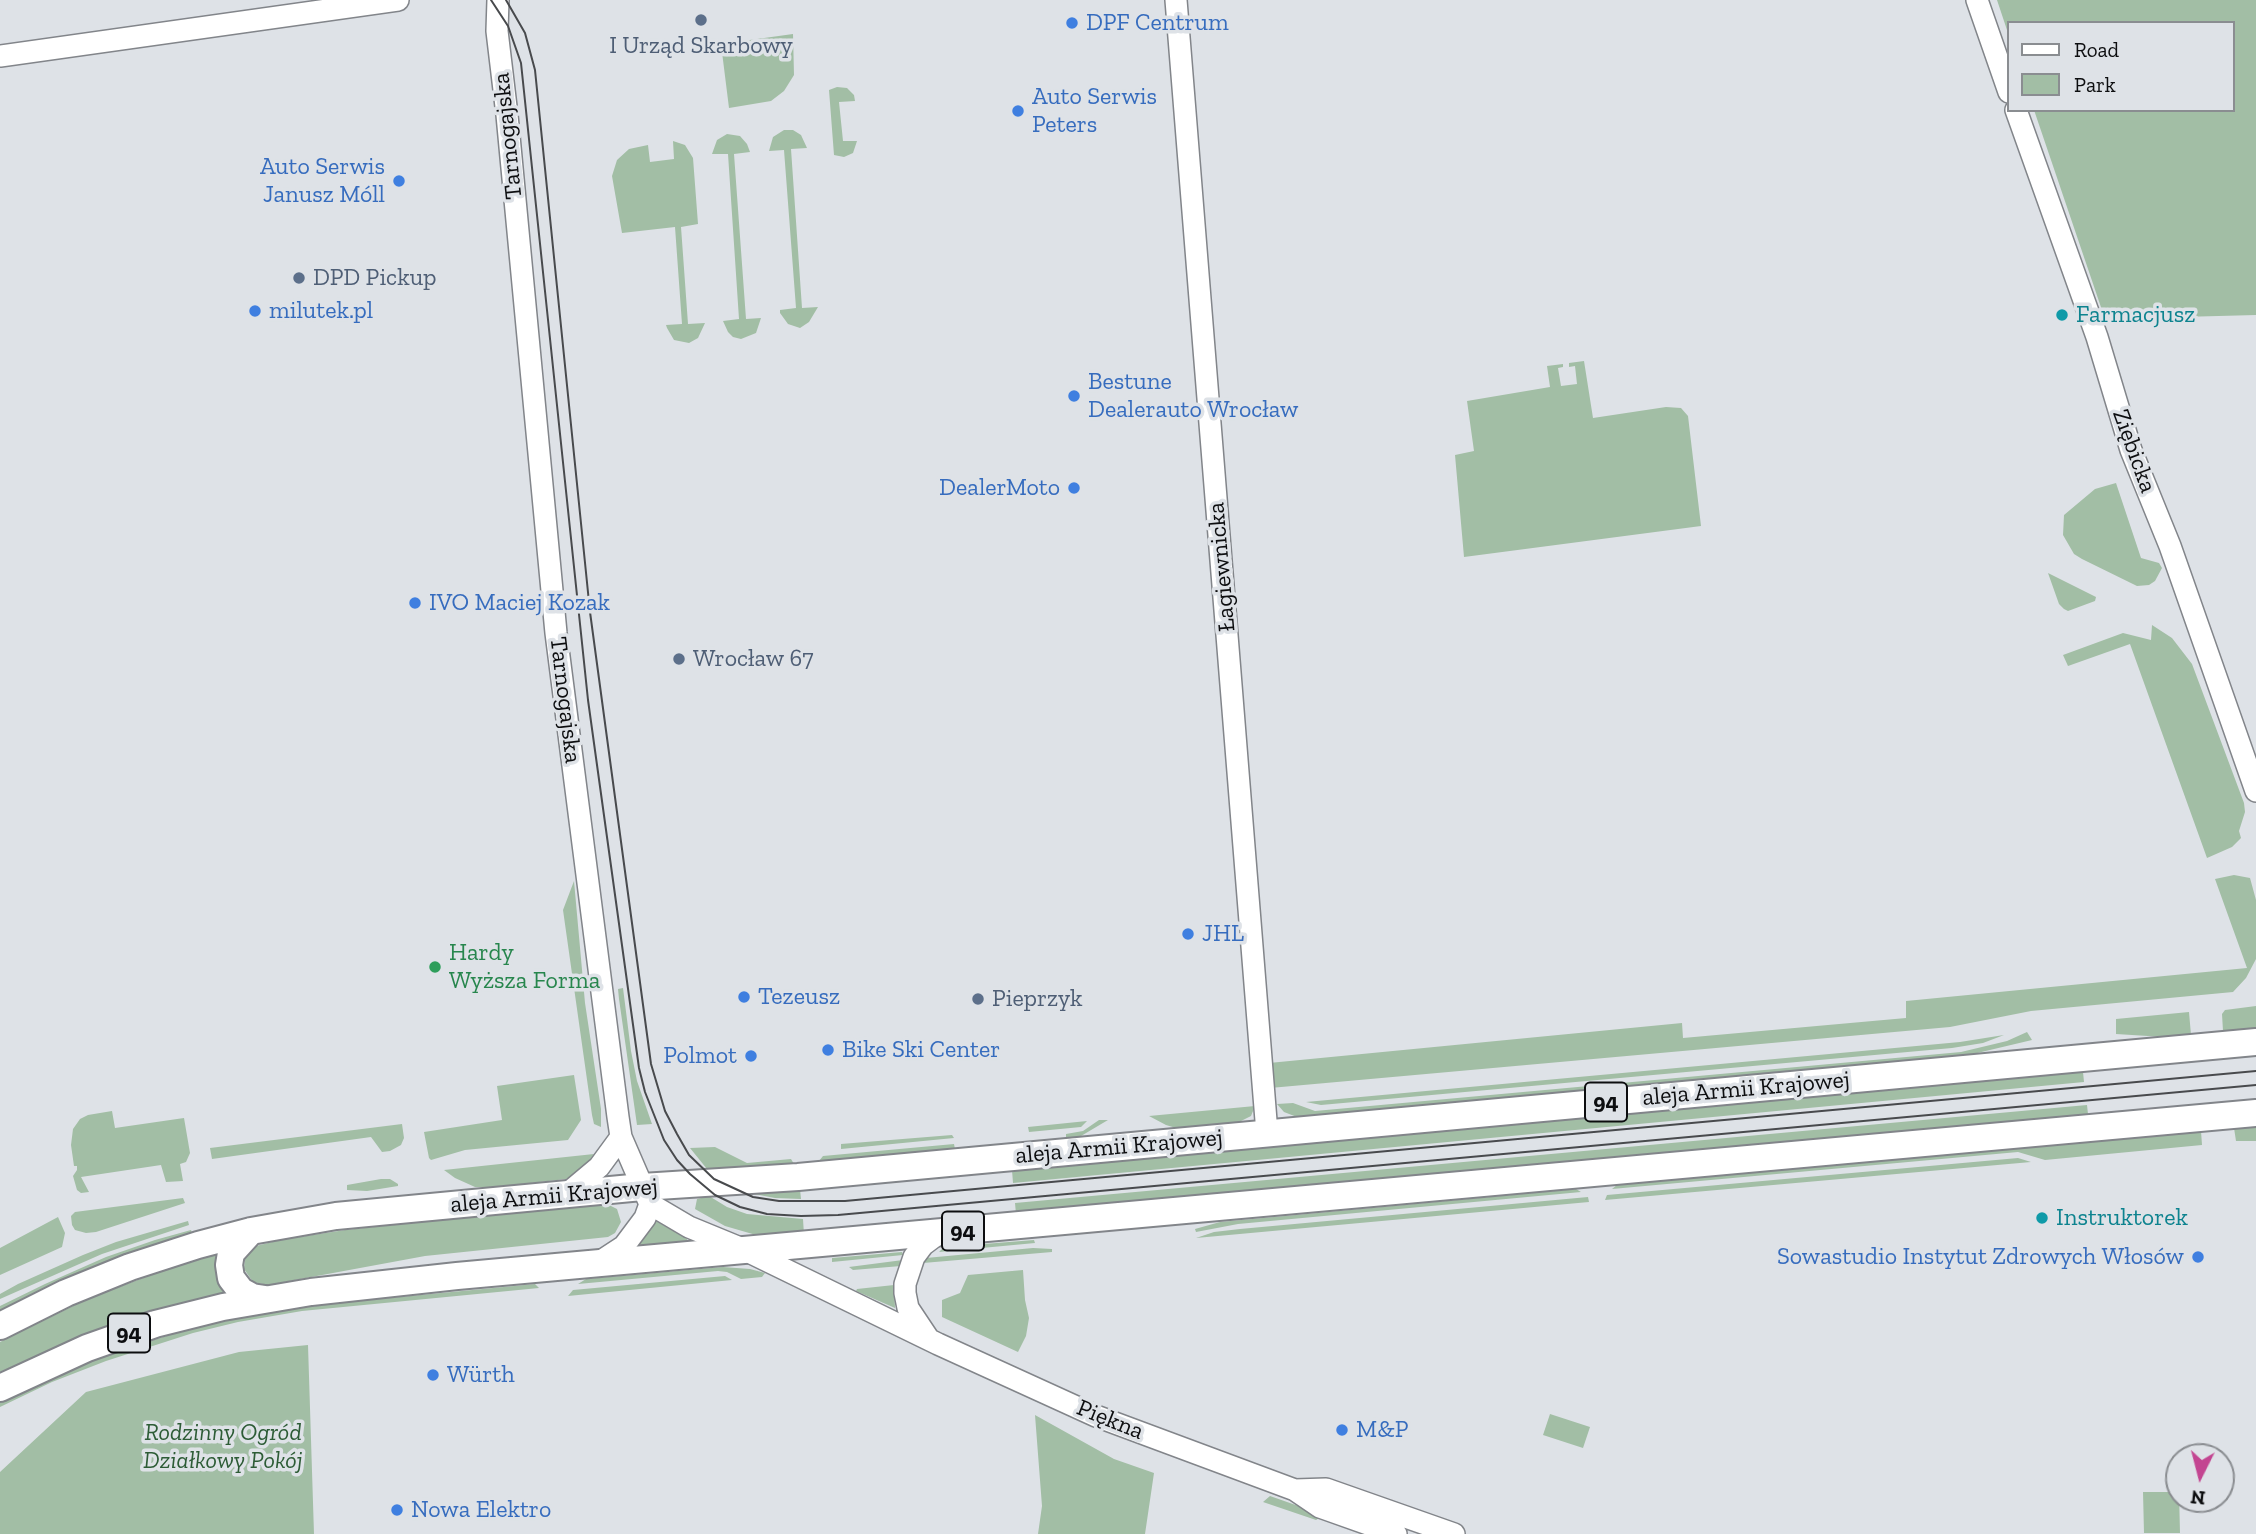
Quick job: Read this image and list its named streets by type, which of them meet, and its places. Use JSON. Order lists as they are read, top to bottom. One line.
{"streets":{"main road":["aleja Armii Krajowej","94"],"street":["Tarnogajska","Ziębicka","Łagiewnicka","Piękna"]},"crossings":[["Tarnogajska","aleja Armii Krajowej"],["Tarnogajska","Piękna"],["Łagiewnicka","aleja Armii Krajowej"],["aleja Armii Krajowej","Piękna"],["94","Piękna"]],"parks":["Rodzinny Ogród Działkowy Pokój"],"places":["I Urząd Skarbowy","DPF Centrum","Auto Serwis Peters","Auto Serwis Janusz Móll","DPD Pickup","milutek.pl","Farmacjusz","Bestune Dealerauto Wrocław","DealerMoto","IVO Maciej Kozak","Wrocław 67","JHL","Hardy Wyższa Forma","Tezeusz","Pieprzyk","Bike Ski Center","Polmot","Instruktorek","Sowastudio Instytut Zdrowych Włosów","Würth","M&P","Nowa Elektro"],"legend":["Road","Park"],"north":"bottom"}
